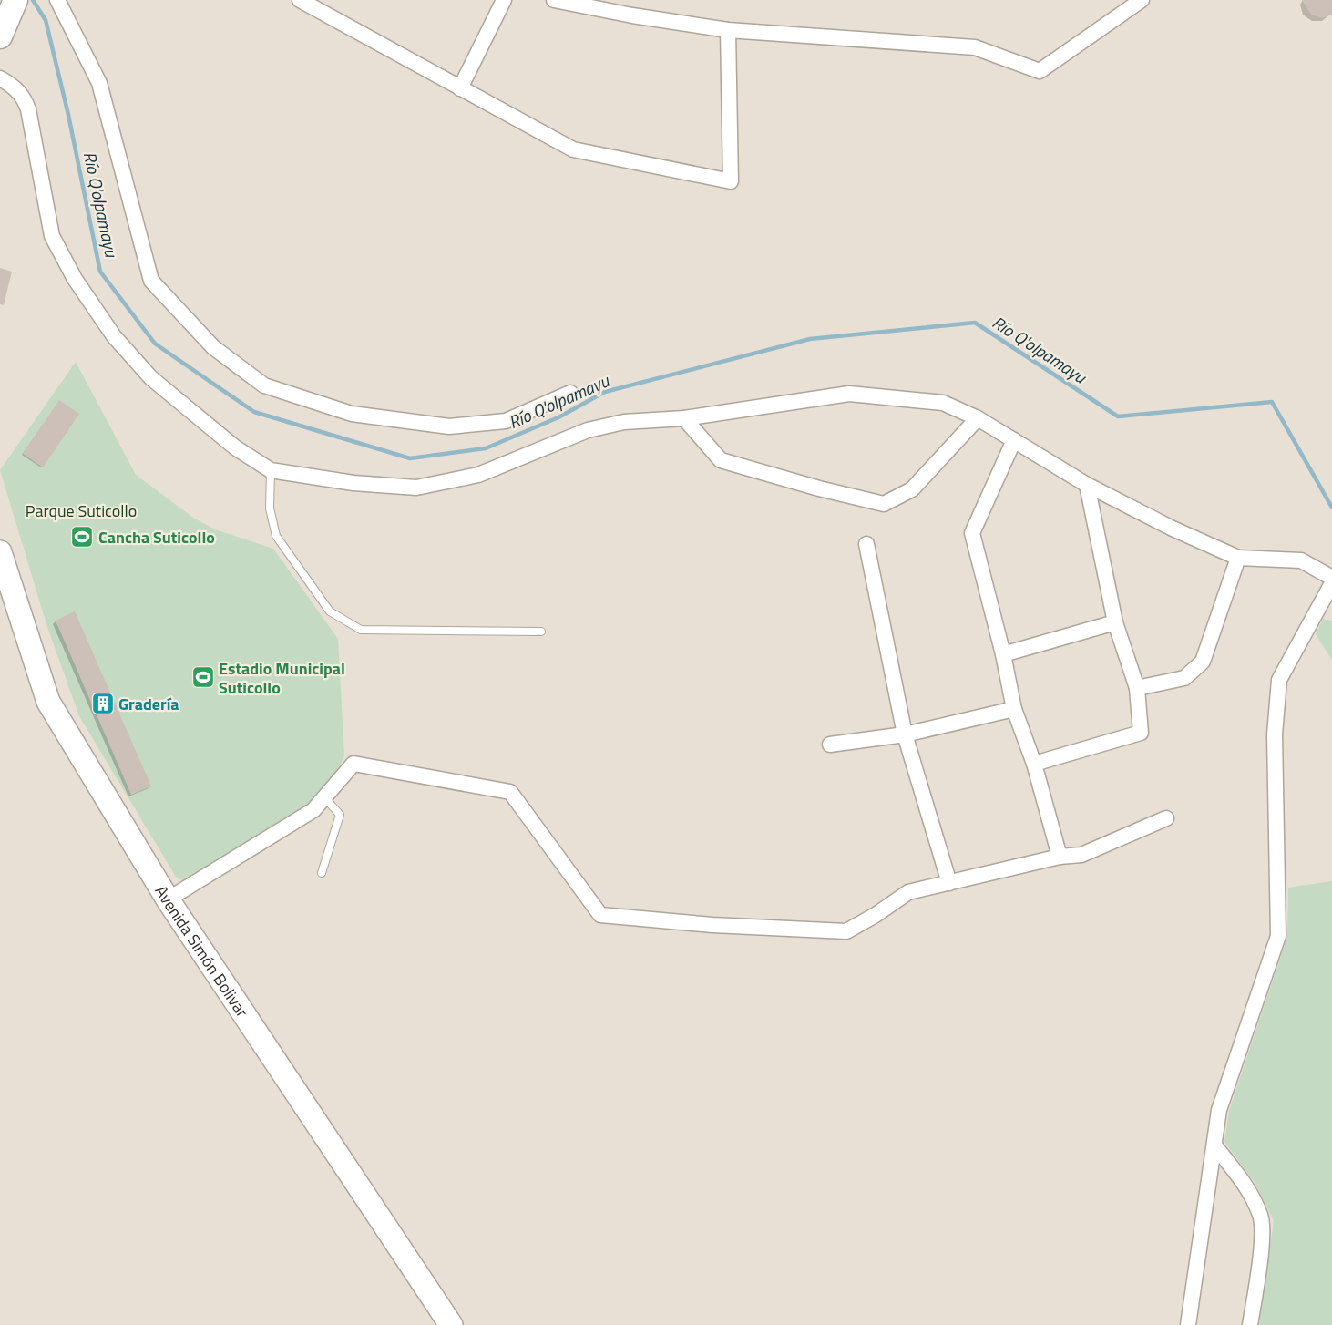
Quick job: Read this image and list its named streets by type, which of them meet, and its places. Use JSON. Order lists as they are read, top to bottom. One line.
{"streets":{"main road":["Avenida Simón Bolivar"]},"water":["Río Q'olpamayu"],"parks":["Parque Suticollo"],"places":{"sports":["Cancha Suticollo","Estadio Municipal Suticollo"],"building":["Gradería"]}}
